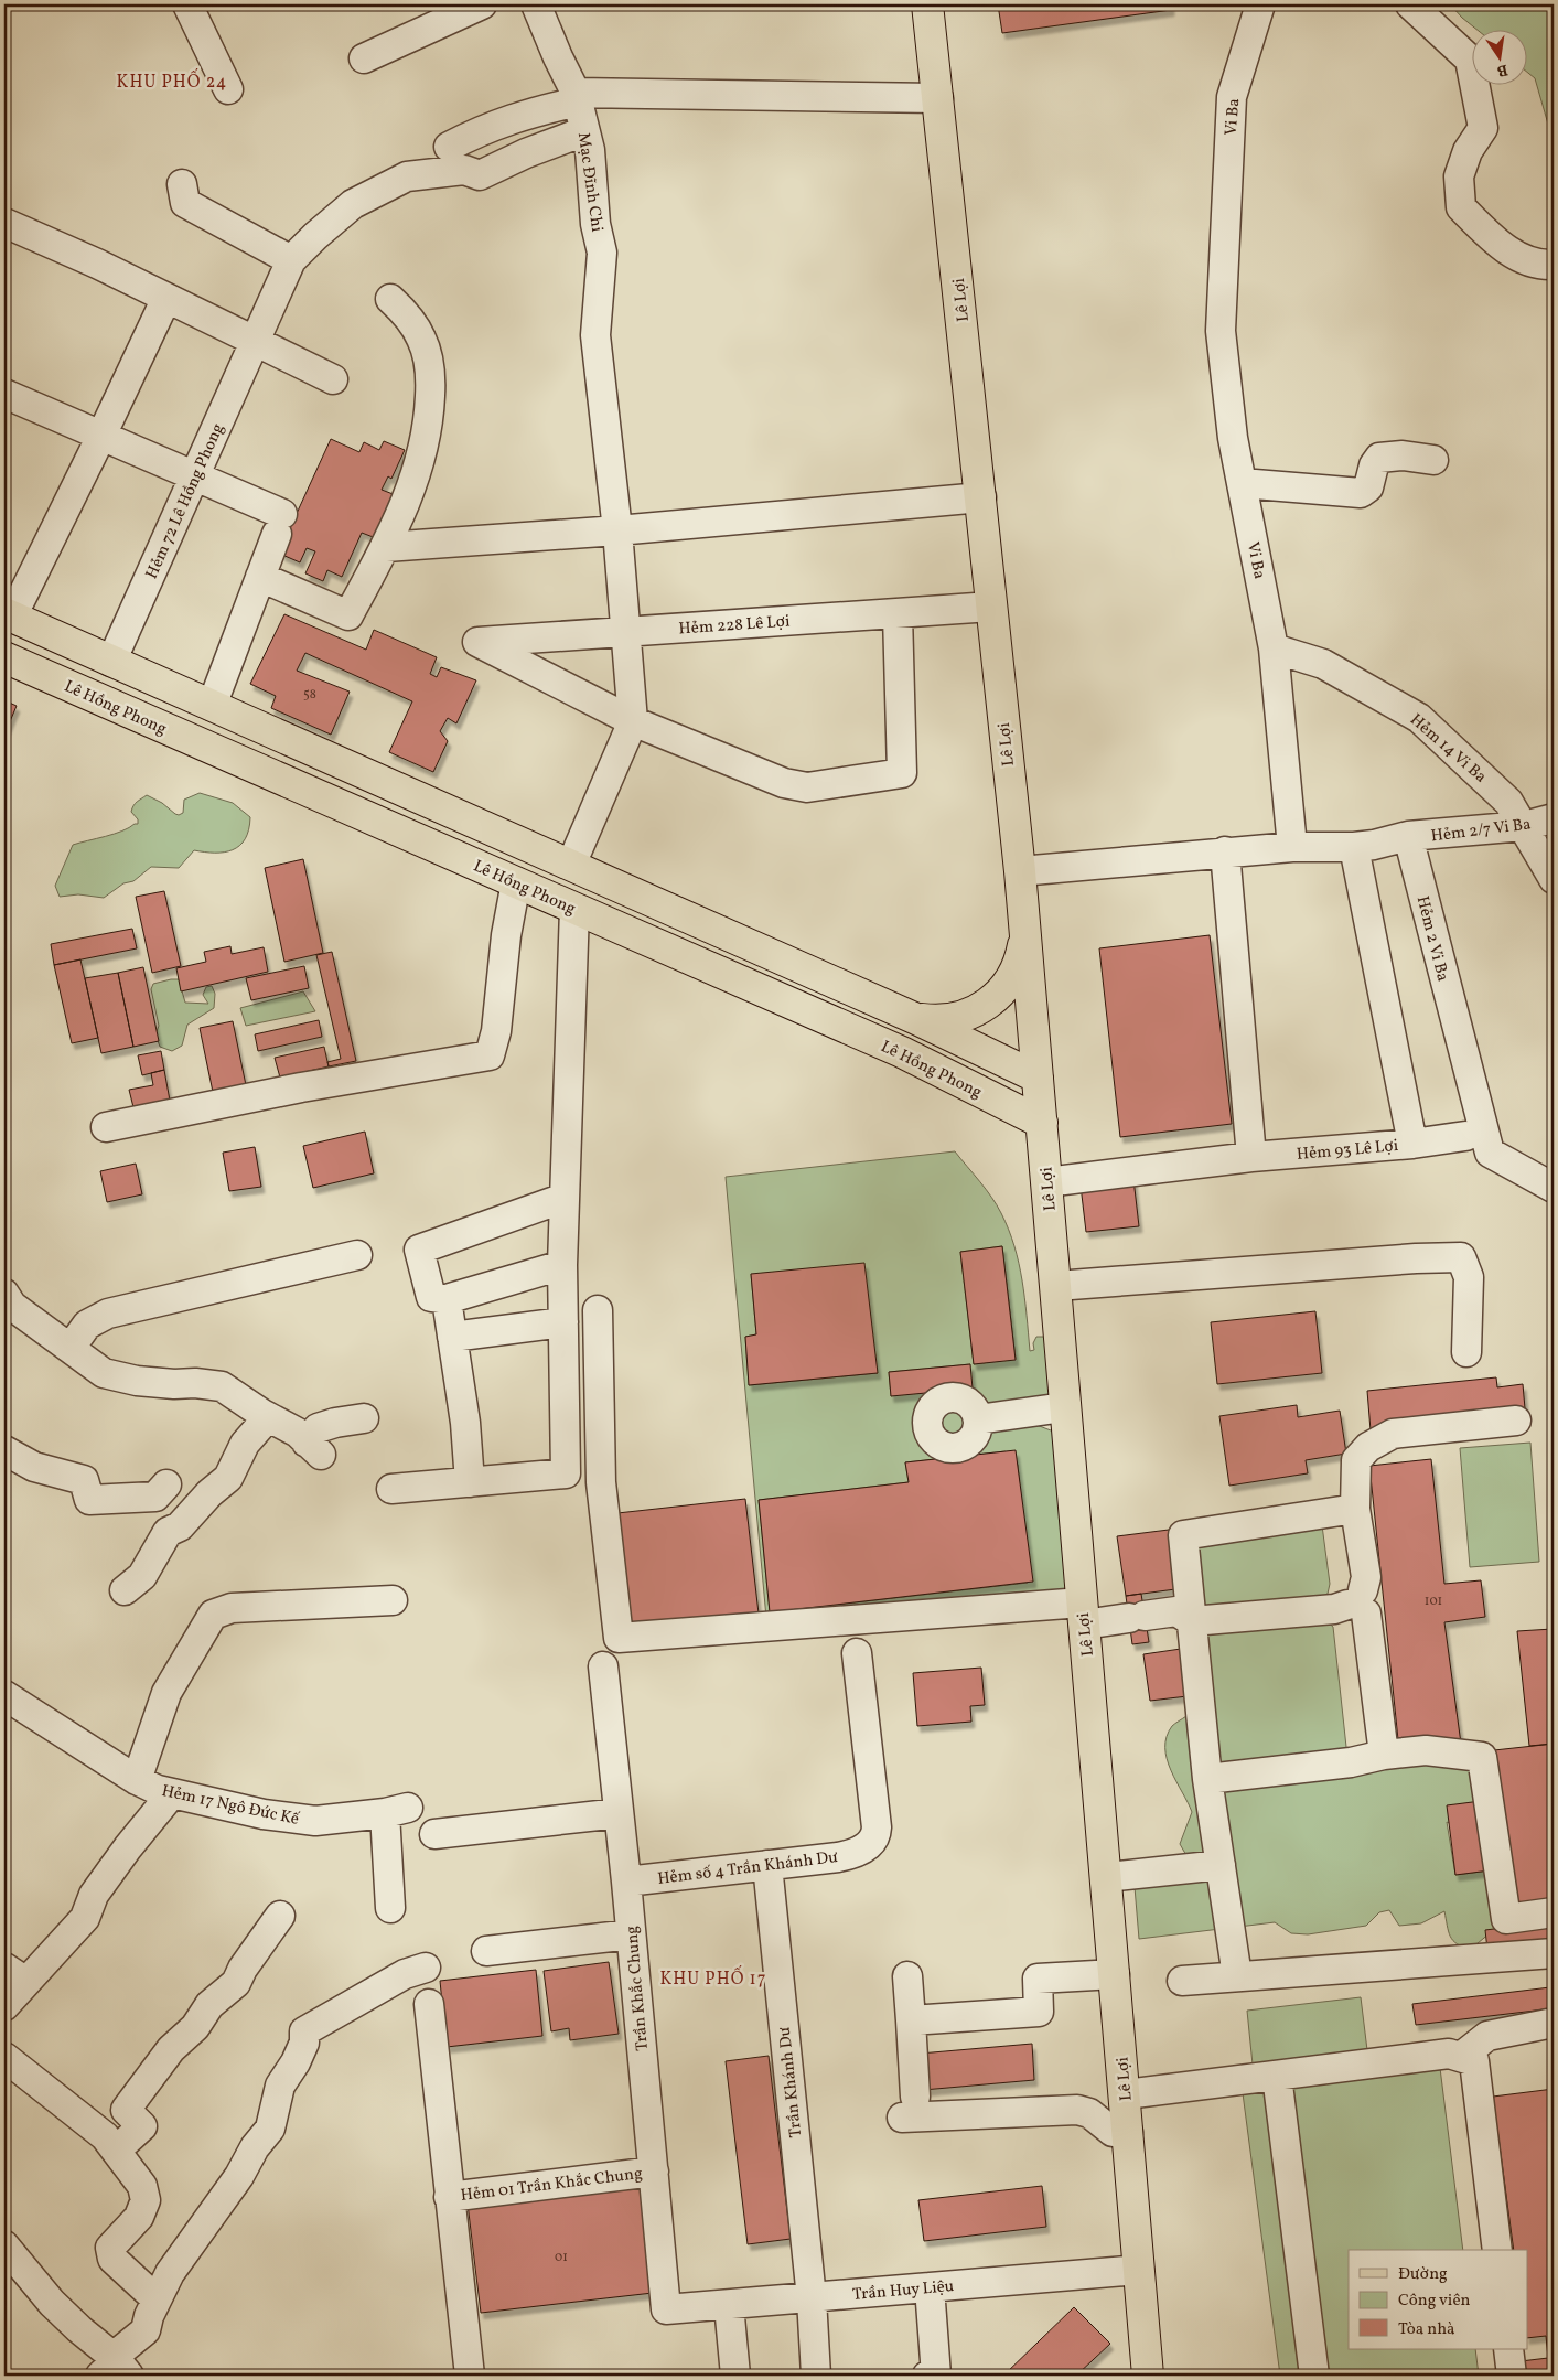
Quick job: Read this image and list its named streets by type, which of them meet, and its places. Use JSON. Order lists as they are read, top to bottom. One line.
{"streets":{"main road":["Lê Lợi","Lê Hồng Phong"],"street":["Vi Ba","Mạc Đĩnh Chi","Hẻm 72 Lê Hồng Phong","Hẻm 228 Lê Lợi","Hẻm 14 Vi Ba","Hẻm 2/7 Vi Ba","Hẻm 2 Vi Ba","Hẻm 93 Lê Lợi","Hẻm 17 Ngô Đức Kế","Hẻm số 4 Trần Khánh Dư","Trần Khắc Chung","Trần Khánh Dư","Hẻm 01 Trần Khắc Chung","Trần Huy Liệu"]},"crossings":[["Vi Ba","Hẻm 14 Vi Ba"],["Mạc Đĩnh Chi","Hẻm 228 Lê Lợi"],["Lê Lợi","Hẻm 228 Lê Lợi"],["Lê Lợi","Lê Hồng Phong"],["Lê Lợi","Hẻm 93 Lê Lợi"],["Lê Lợi","Trần Huy Liệu"],["Hẻm 14 Vi Ba","Hẻm 2/7 Vi Ba"],["Hẻm 2/7 Vi Ba","Hẻm 2 Vi Ba"],["Hẻm số 4 Trần Khánh Dư","Trần Khắc Chung"],["Hẻm số 4 Trần Khánh Dư","Trần Khánh Dư"],["Trần Khắc Chung","Hẻm 01 Trần Khắc Chung"],["Trần Khắc Chung","Trần Huy Liệu"],["Trần Khánh Dư","Trần Huy Liệu"]],"districts":["KHU PHỐ 24","KHU PHỐ 17"],"house_numbers":["58","101","01"],"legend":["Đường","Công viên","Tòa nhà"],"north":"bottom"}
